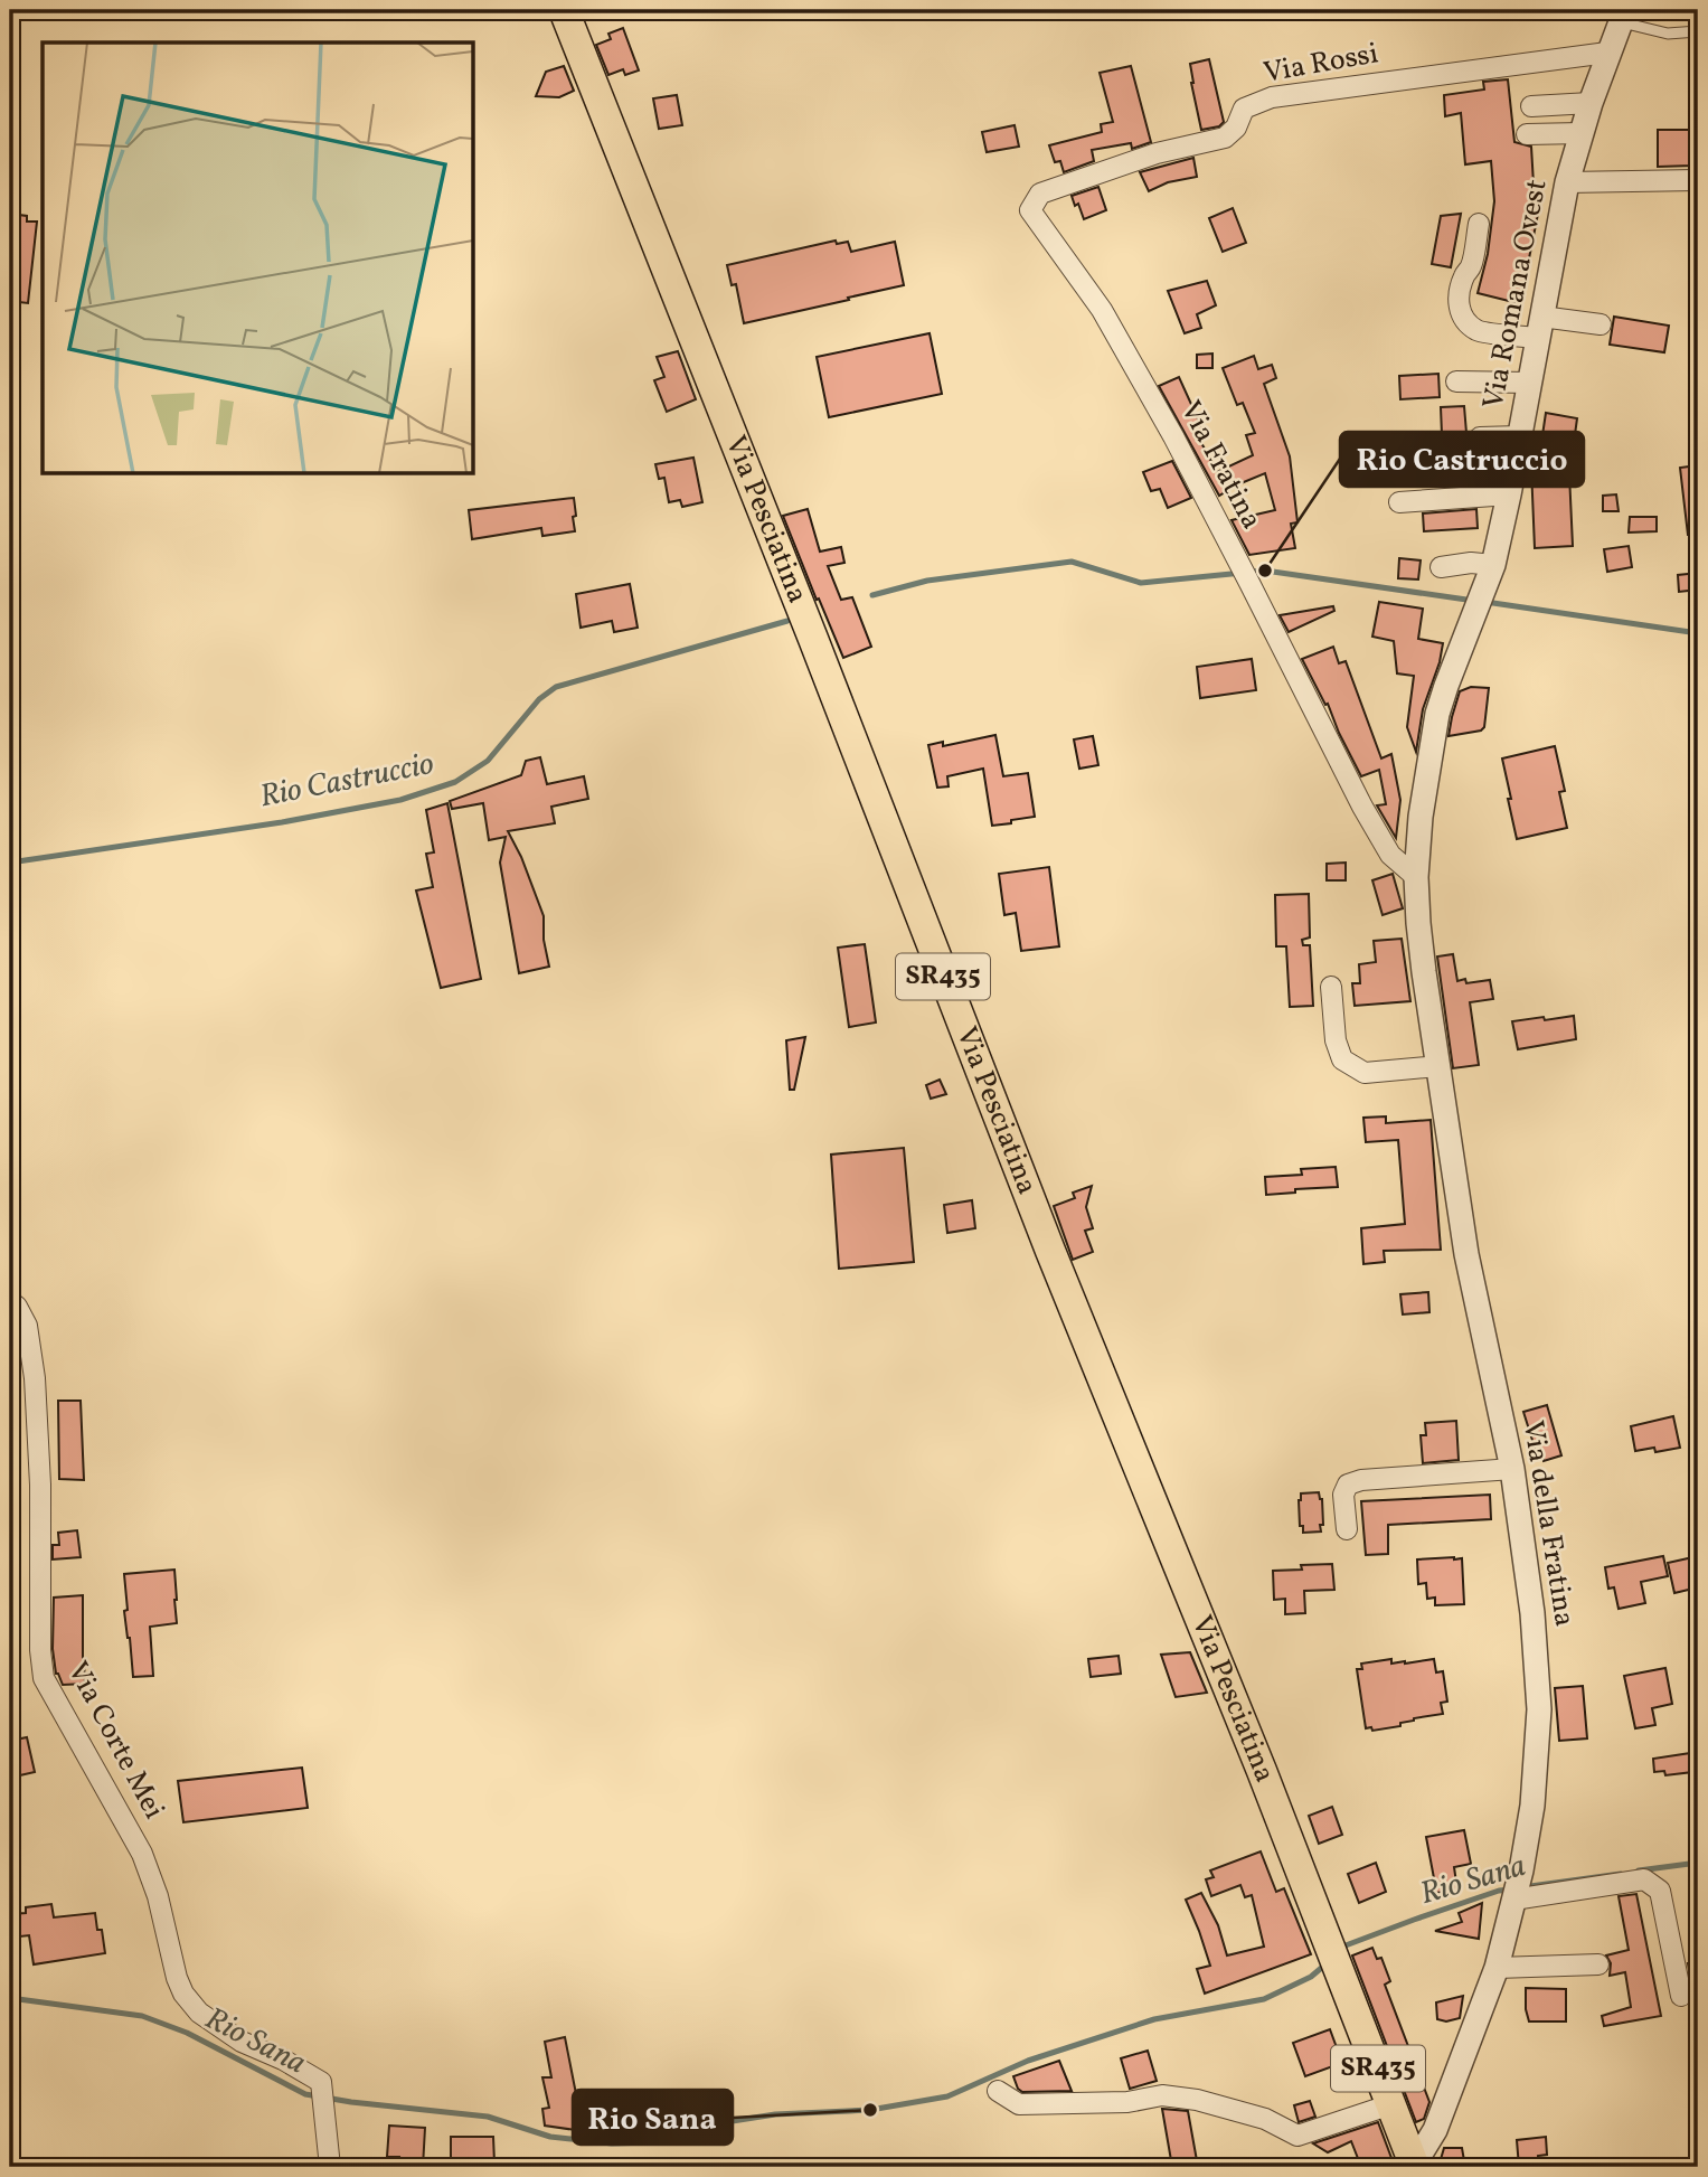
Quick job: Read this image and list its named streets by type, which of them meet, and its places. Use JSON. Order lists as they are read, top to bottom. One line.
{"streets":{"main road":["Via Pesciatina","SR435"],"street":["Via Rossi","Via Romana Ovest","Via Fratina","Via della Fratina","Via Corte Mei"]},"crossings":[["Via Rossi","Via Romana Ovest"],["Via Rossi","Via Fratina"],["Via Romana Ovest","Via Fratina"],["Via Romana Ovest","Via della Fratina"],["Via Fratina","Via della Fratina"],["Via Pesciatina","Via della Fratina"]],"water":["Rio Castruccio","Rio Sana"],"places":["Rio Castruccio","Rio Sana"]}
